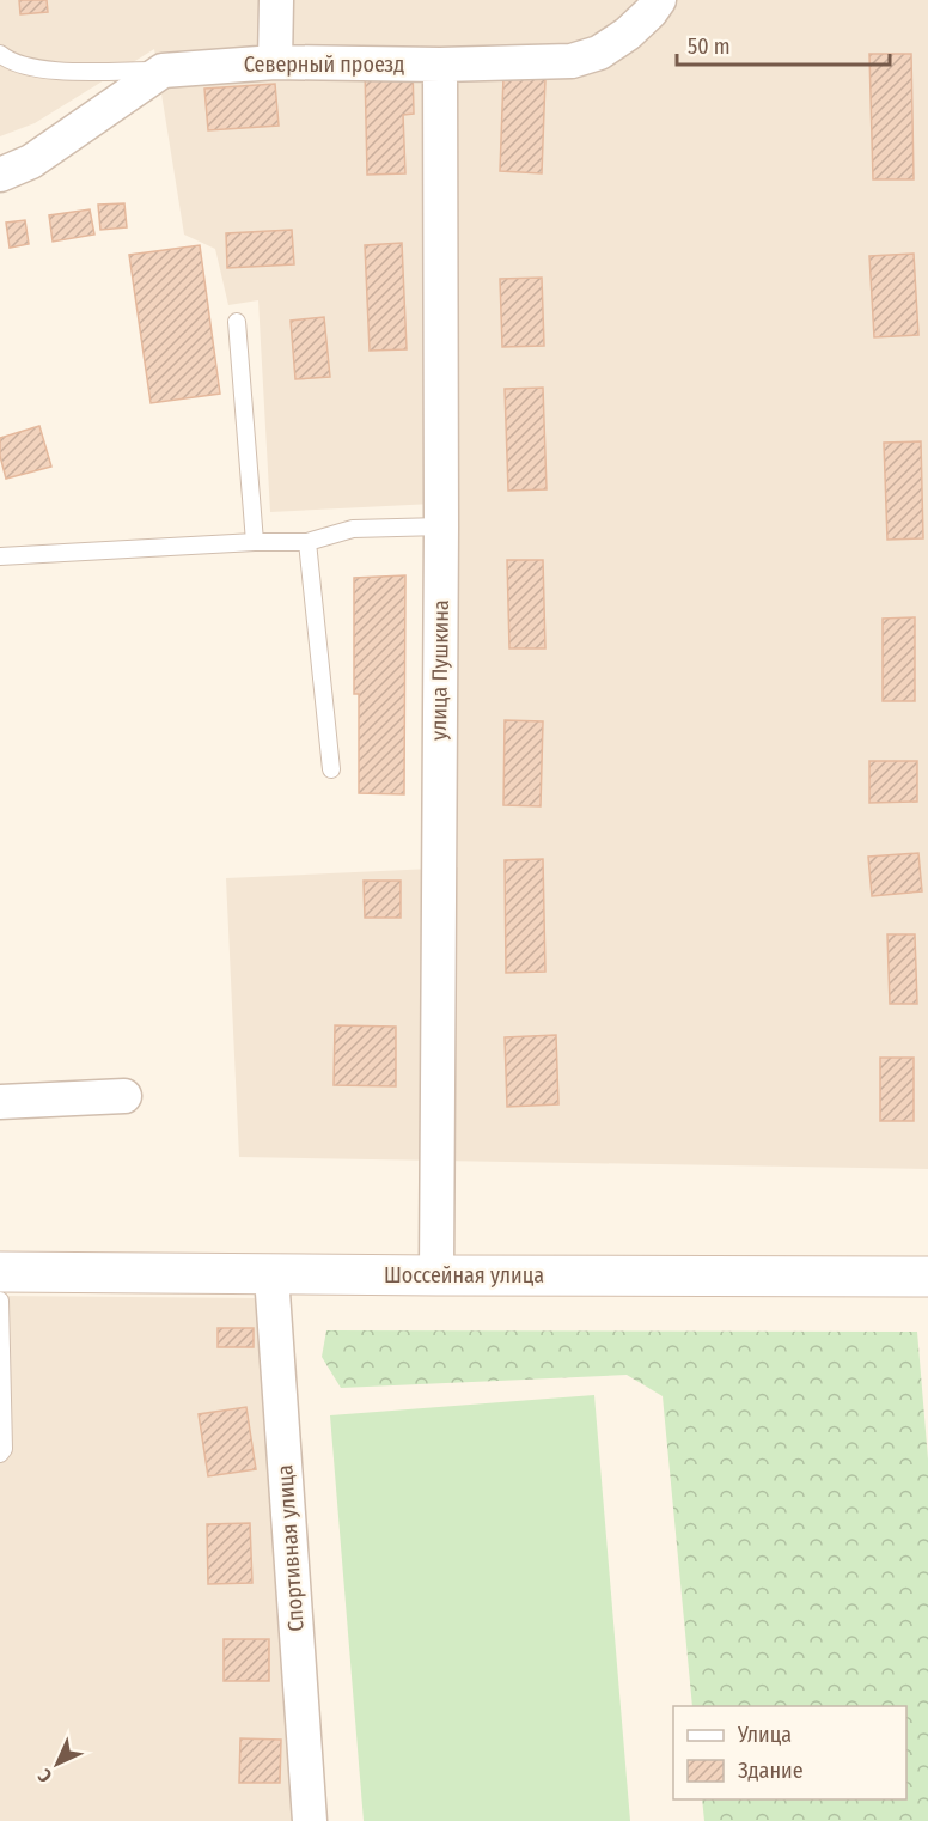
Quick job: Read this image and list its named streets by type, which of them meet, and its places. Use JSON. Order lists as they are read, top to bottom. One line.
{"streets":{"street":["Северный проезд","улица Пушкина","Шоссейная улица","Спортивная улица"]},"crossings":[["Северный проезд","улица Пушкина"],["улица Пушкина","Шоссейная улица"],["Шоссейная улица","Спортивная улица"]],"legend":["Улица","Здание"],"scale_bar":"50 m","north":"bottom left"}
